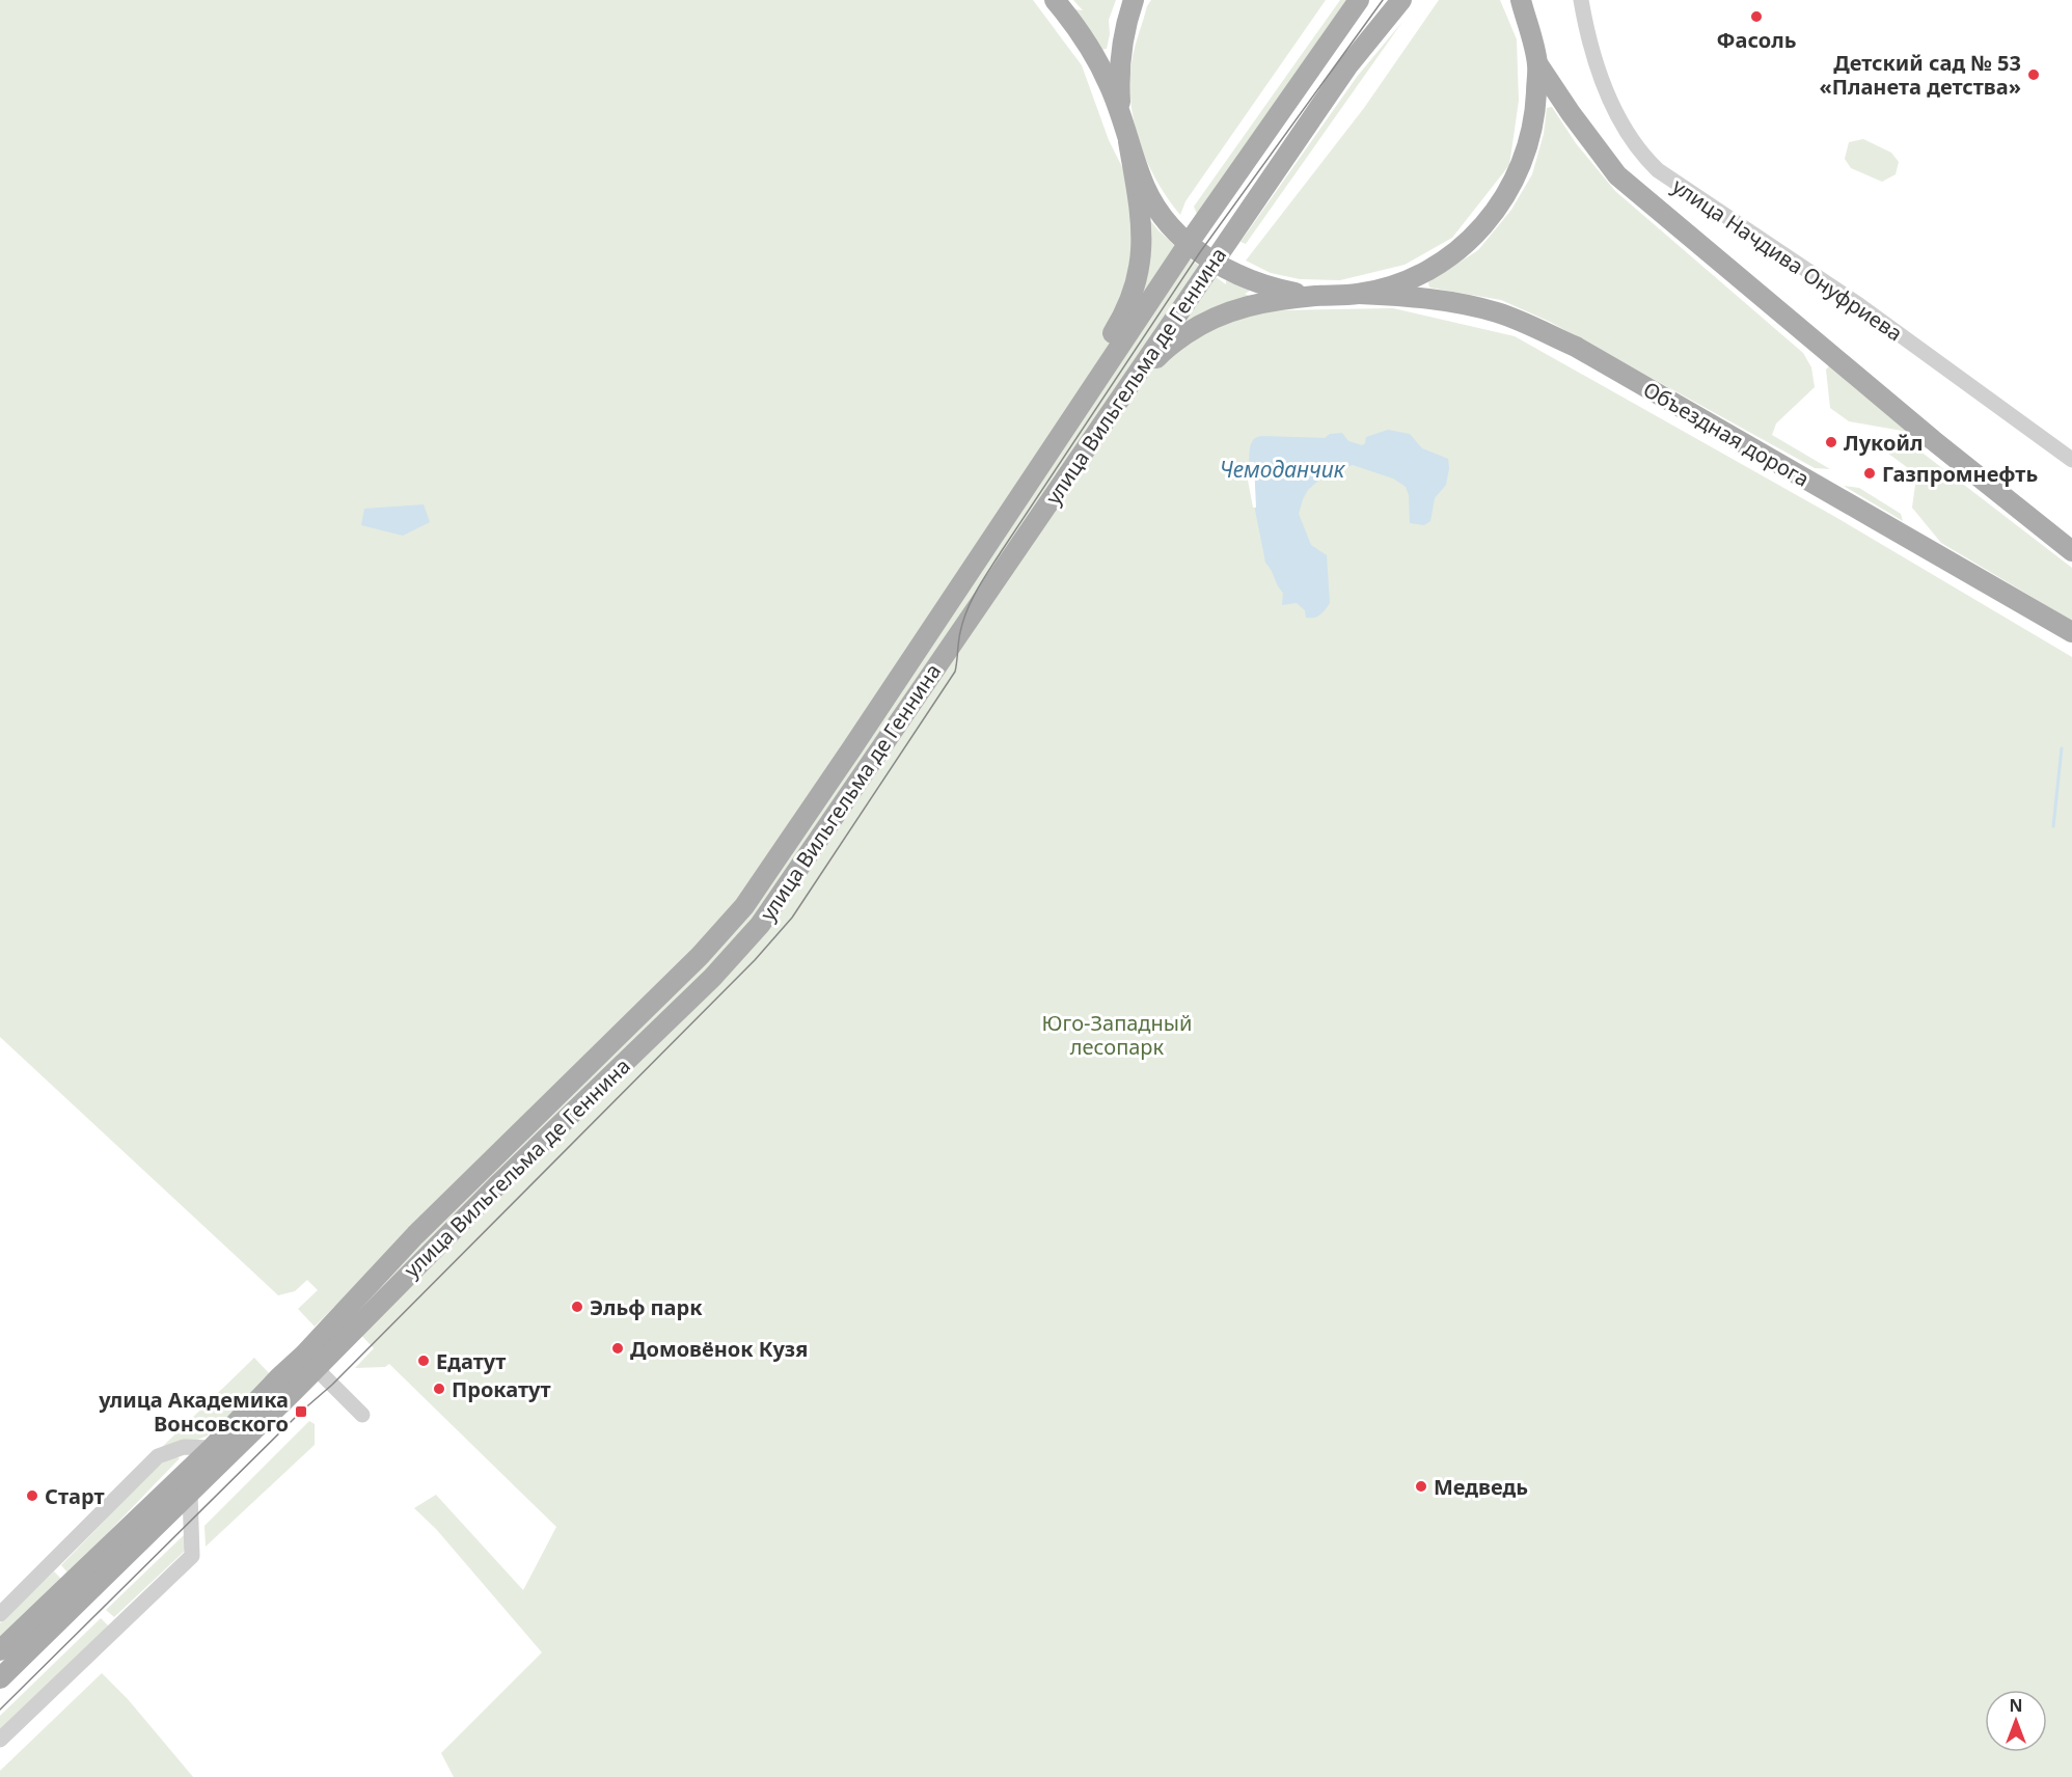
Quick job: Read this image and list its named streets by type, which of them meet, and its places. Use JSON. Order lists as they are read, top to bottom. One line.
{"streets":{"main road":["улица Вильгельма де Геннина","Объездная дорога"],"street":["улица Начдива Онуфриева"]},"water":["Чемоданчик"],"parks":["Юго-Западный лесопарк"],"places":{"other":["Фасоль","Детский сад № 53 «Планета детства»","Лукойл","Газпромнефть","Эльф парк","Домовёнок Кузя","Едатут","Прокатут","Медведь","Старт"],"transit":["улица Академика Вонсовского"]},"north":"top"}
